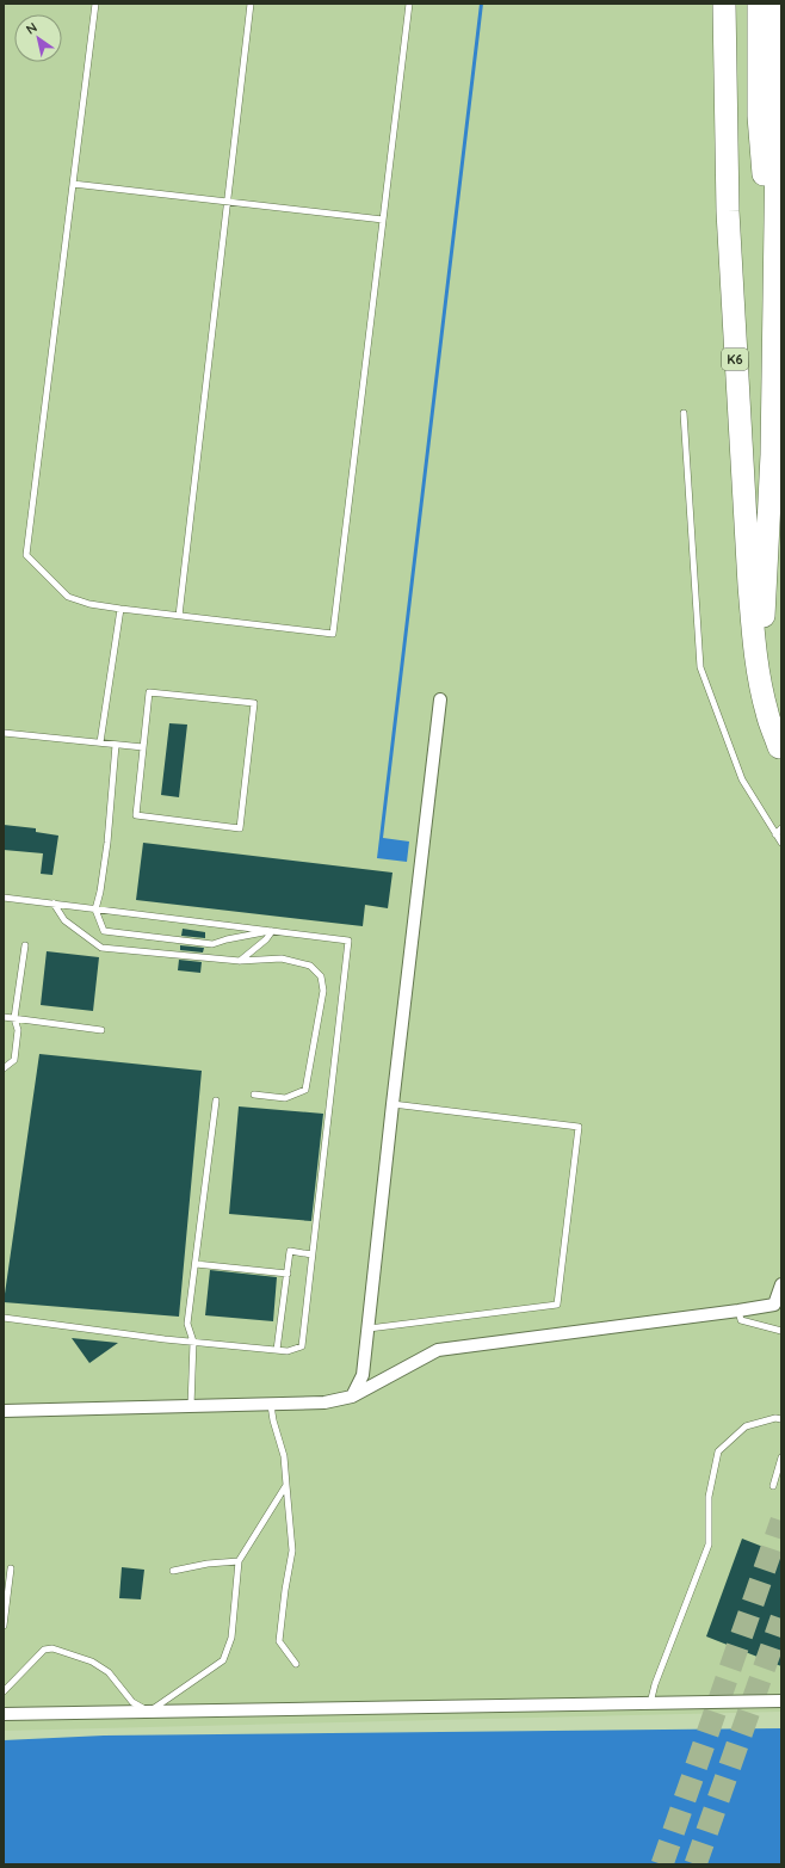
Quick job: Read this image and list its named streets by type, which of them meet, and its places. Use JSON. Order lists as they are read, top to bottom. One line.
{"streets":{"highway":["K6"]},"north":"top left"}
